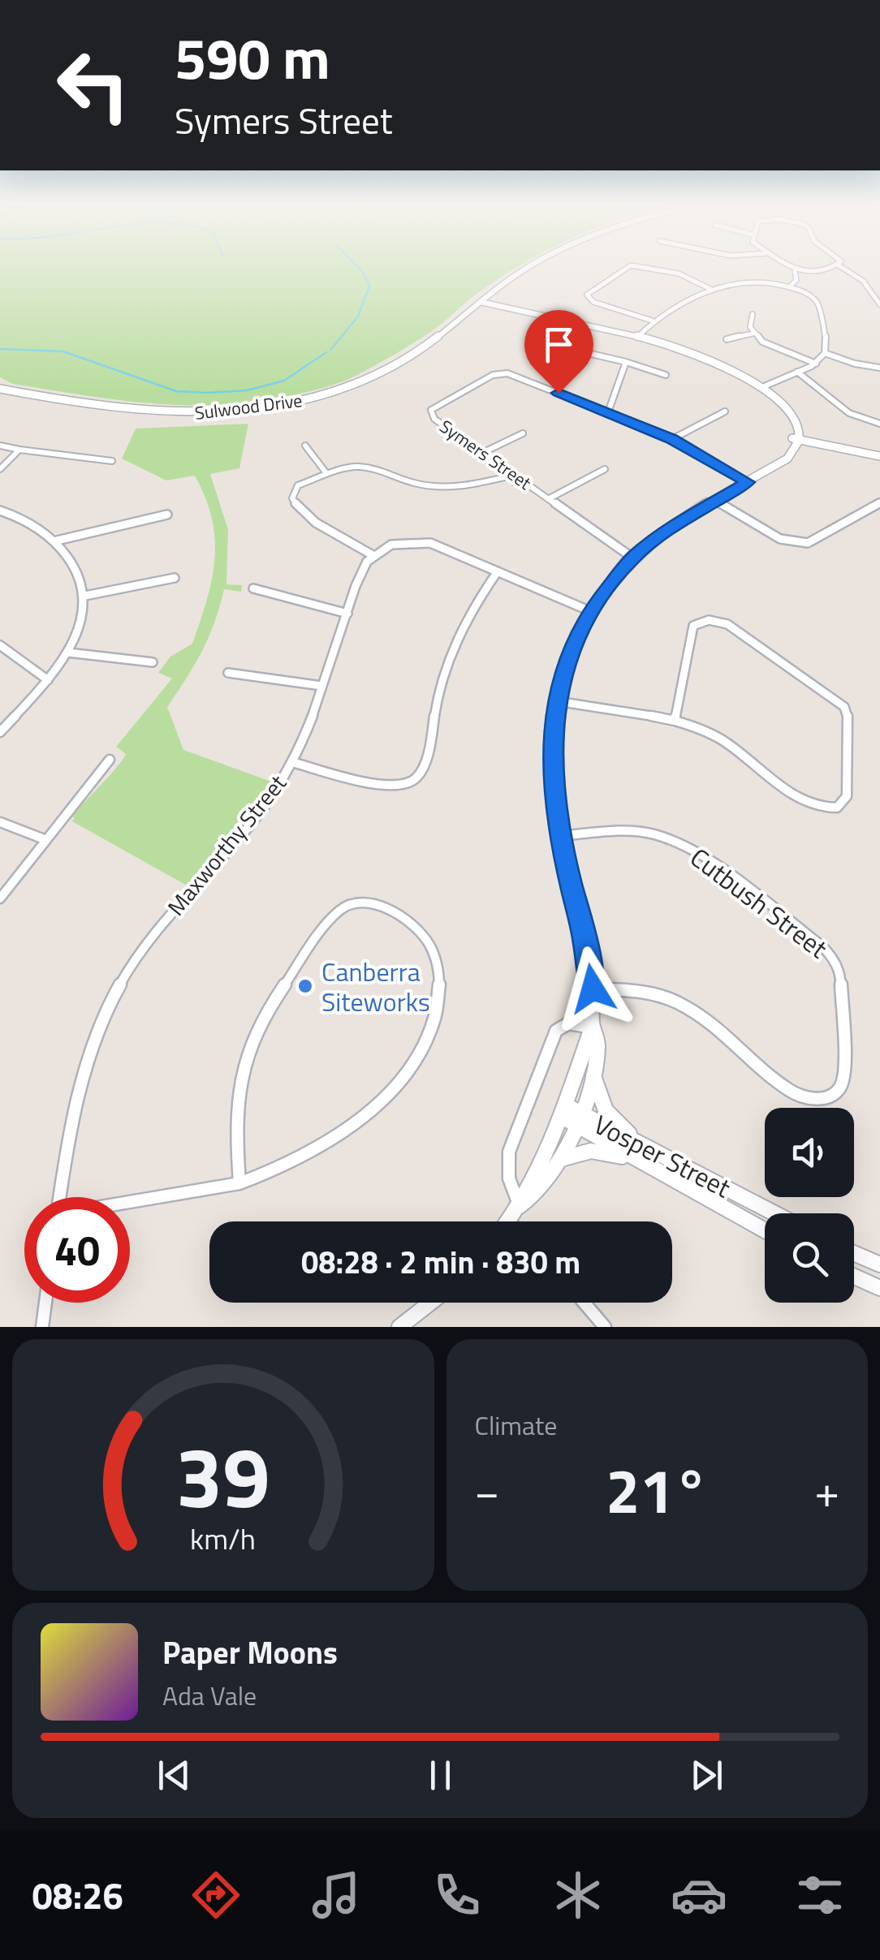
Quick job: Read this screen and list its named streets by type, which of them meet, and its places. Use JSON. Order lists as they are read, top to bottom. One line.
{"streets":{"street":["Sulwood Drive","Symers Street","Maxworthy Street","Cutbush Street","Vosper Street"]},"places":["Canberra Siteworks"],"page":{"turn":["590 m","Symers Street"],"limit":"40","trip":"08:28 · 2 min · 830 m","tile":"Climate","heat":["−","21°","+"],"song":["Paper Moons","Ada Vale"],"tabs":"08:26","gauge":["39","km/h"]}}
